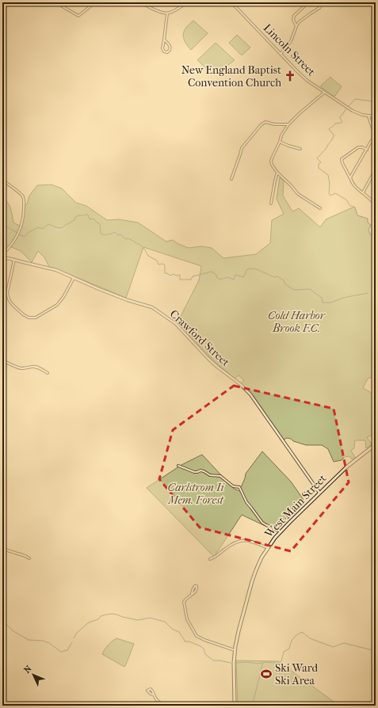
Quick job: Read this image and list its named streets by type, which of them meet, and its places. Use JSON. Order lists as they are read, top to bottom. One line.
{"streets":{"main road":["West Main Street"],"street":["Lincoln Street","Crawford Street"]},"crossings":[["Crawford Street","West Main Street"]],"parks":["Cold Harbor Brook F.C.","Carlstrom Ii Mem. Forest"],"places":{"church":["New England Baptist Convention Church"],"sports":["Ski Ward Ski Area"]},"north":"top left"}
